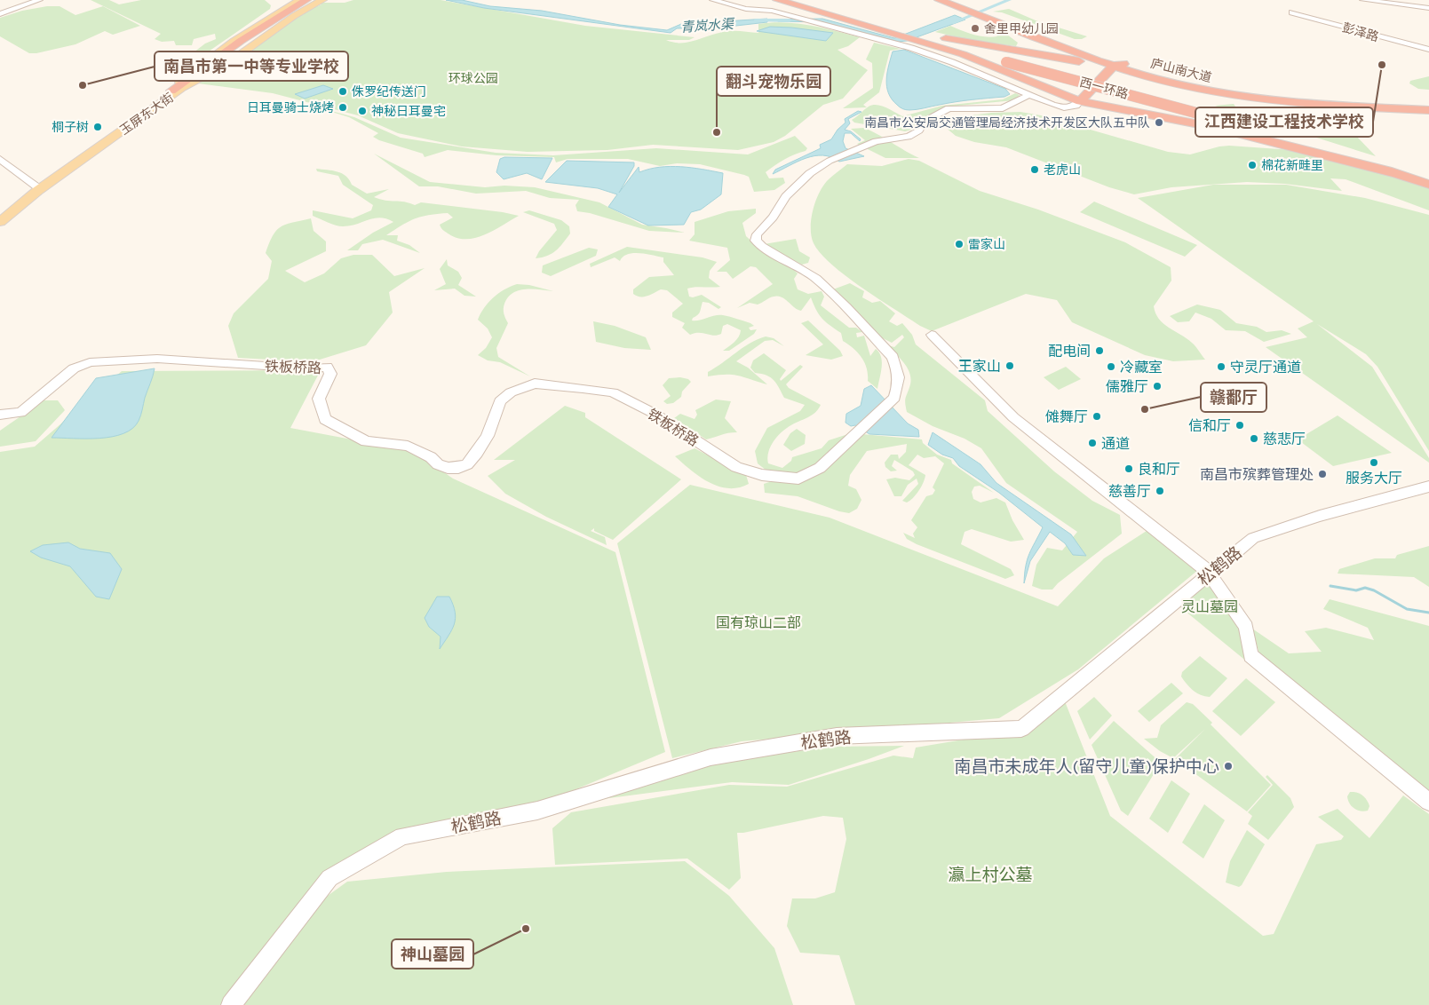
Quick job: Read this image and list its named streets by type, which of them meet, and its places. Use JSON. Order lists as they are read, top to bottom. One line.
{"streets":{"highway":["庐山南大道","西一环路"],"main road":["玉屏东大街"],"street":["彭泽路","铁板桥路","松鹤路"]},"water":["青岚水渠"],"parks":["环球公园","灵山墓园","国有琼山二部","瀛上村公墓"],"places":["舍里甲幼儿园","江西建设工程技术学校","南昌市第一中等专业学校","侏罗纪传送门","日耳曼骑士烧烤","神秘日耳曼宅","南昌市公安局交通管理局经济技术开发区大队五中队","桐子树","翻斗宠物乐园","棉花新畦里","老虎山","雷家山","配电间","王家山","冷藏室","守灵厅通道","儒雅厅","赣鄱厅","傩舞厅","信和厅","慈悲厅","通道","服务大厅","良和厅","南昌市殡葬管理处","慈善厅","南昌市未成年人(留守儿童)保护中心","神山墓园"]}
